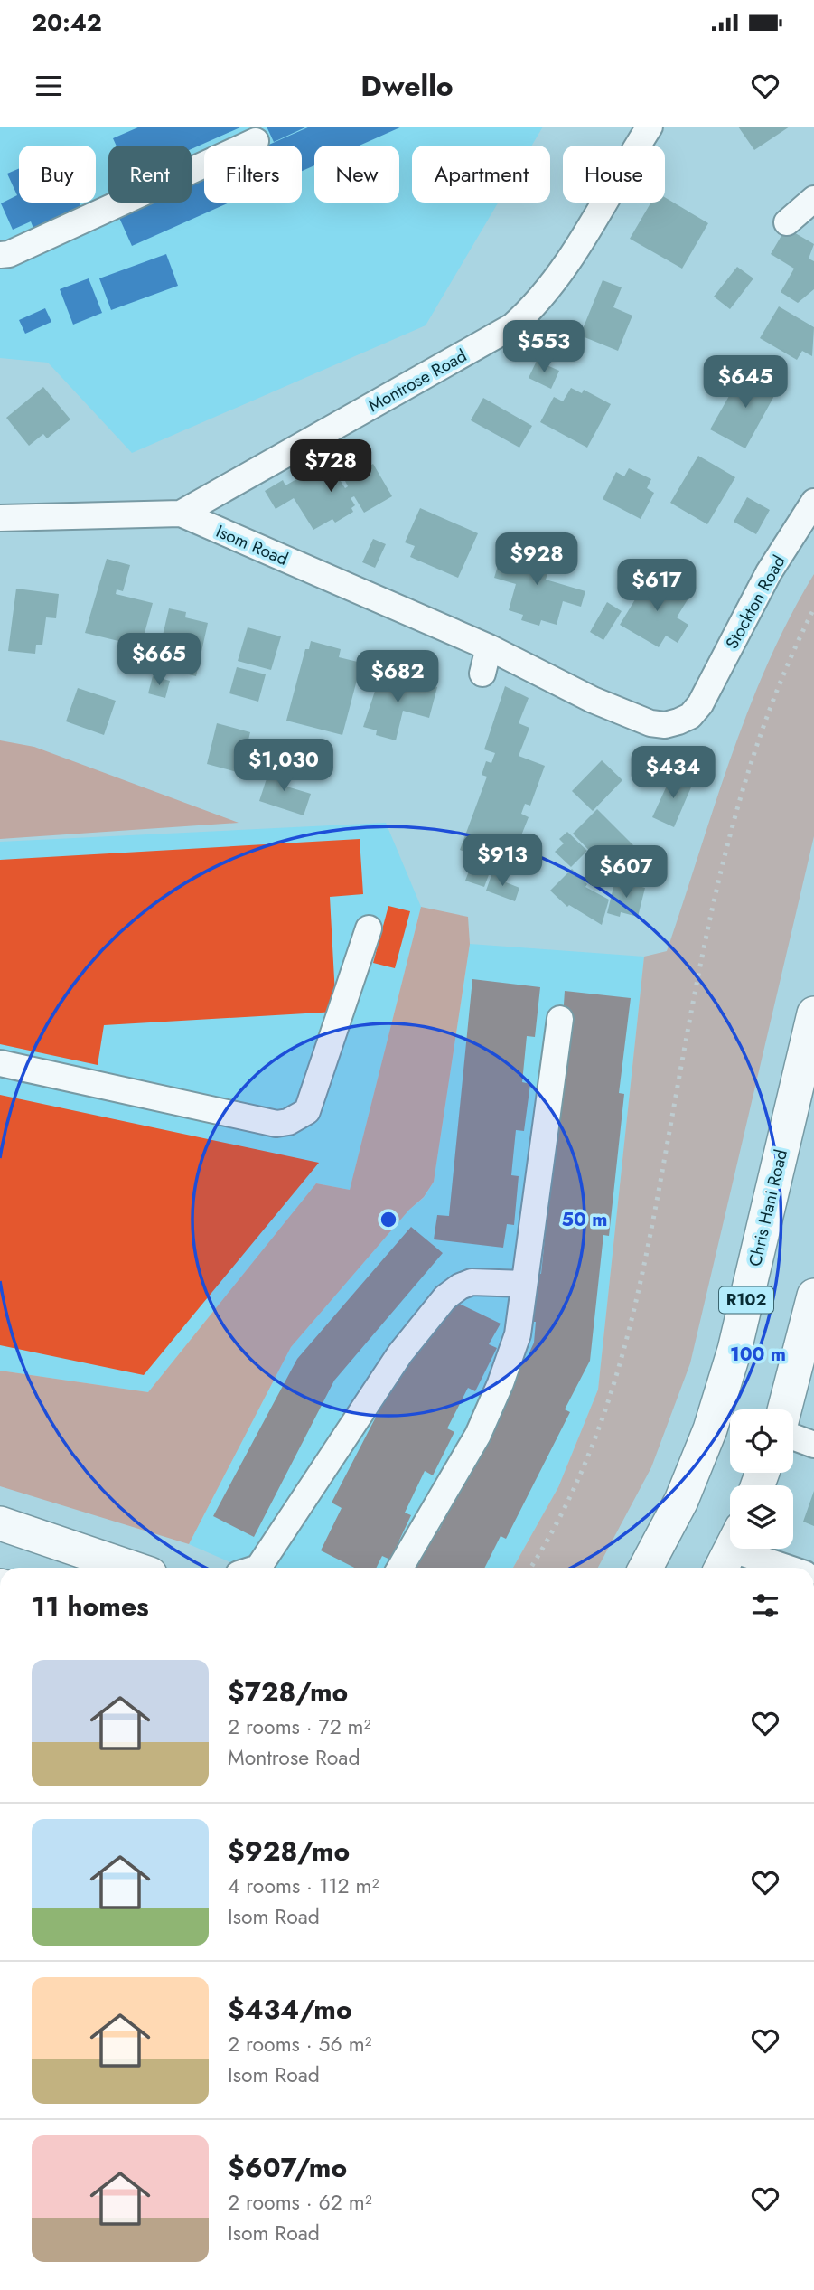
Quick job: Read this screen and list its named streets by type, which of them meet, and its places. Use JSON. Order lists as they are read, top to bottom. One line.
{"streets":{"main road":["Chris Hani Road","R102"],"street":["Montrose Road","Isom Road","Stockton Road"]},"crossings":[["Montrose Road","Isom Road"],["Isom Road","Stockton Road"]],"page":{"status":"20:42","header":"Dwello","chip":["Buy","Rent","Filters","New","Apartment","House"],"price":["$553","$645","$728","$928","$617","$665","$682","$1,030","$434","$913","$607"],"heading":"11 homes","list":[{"name":"$728/mo","note":"2 rooms · 72 m² · Montrose Road"},{"name":"$928/mo","note":"4 rooms · 112 m² · Isom Road"},{"name":"$434/mo","note":"2 rooms · 56 m² · Isom Road"},{"name":"$607/mo","note":"2 rooms · 62 m² · Isom Road"}]},"rings":["50 m","100 m"]}
